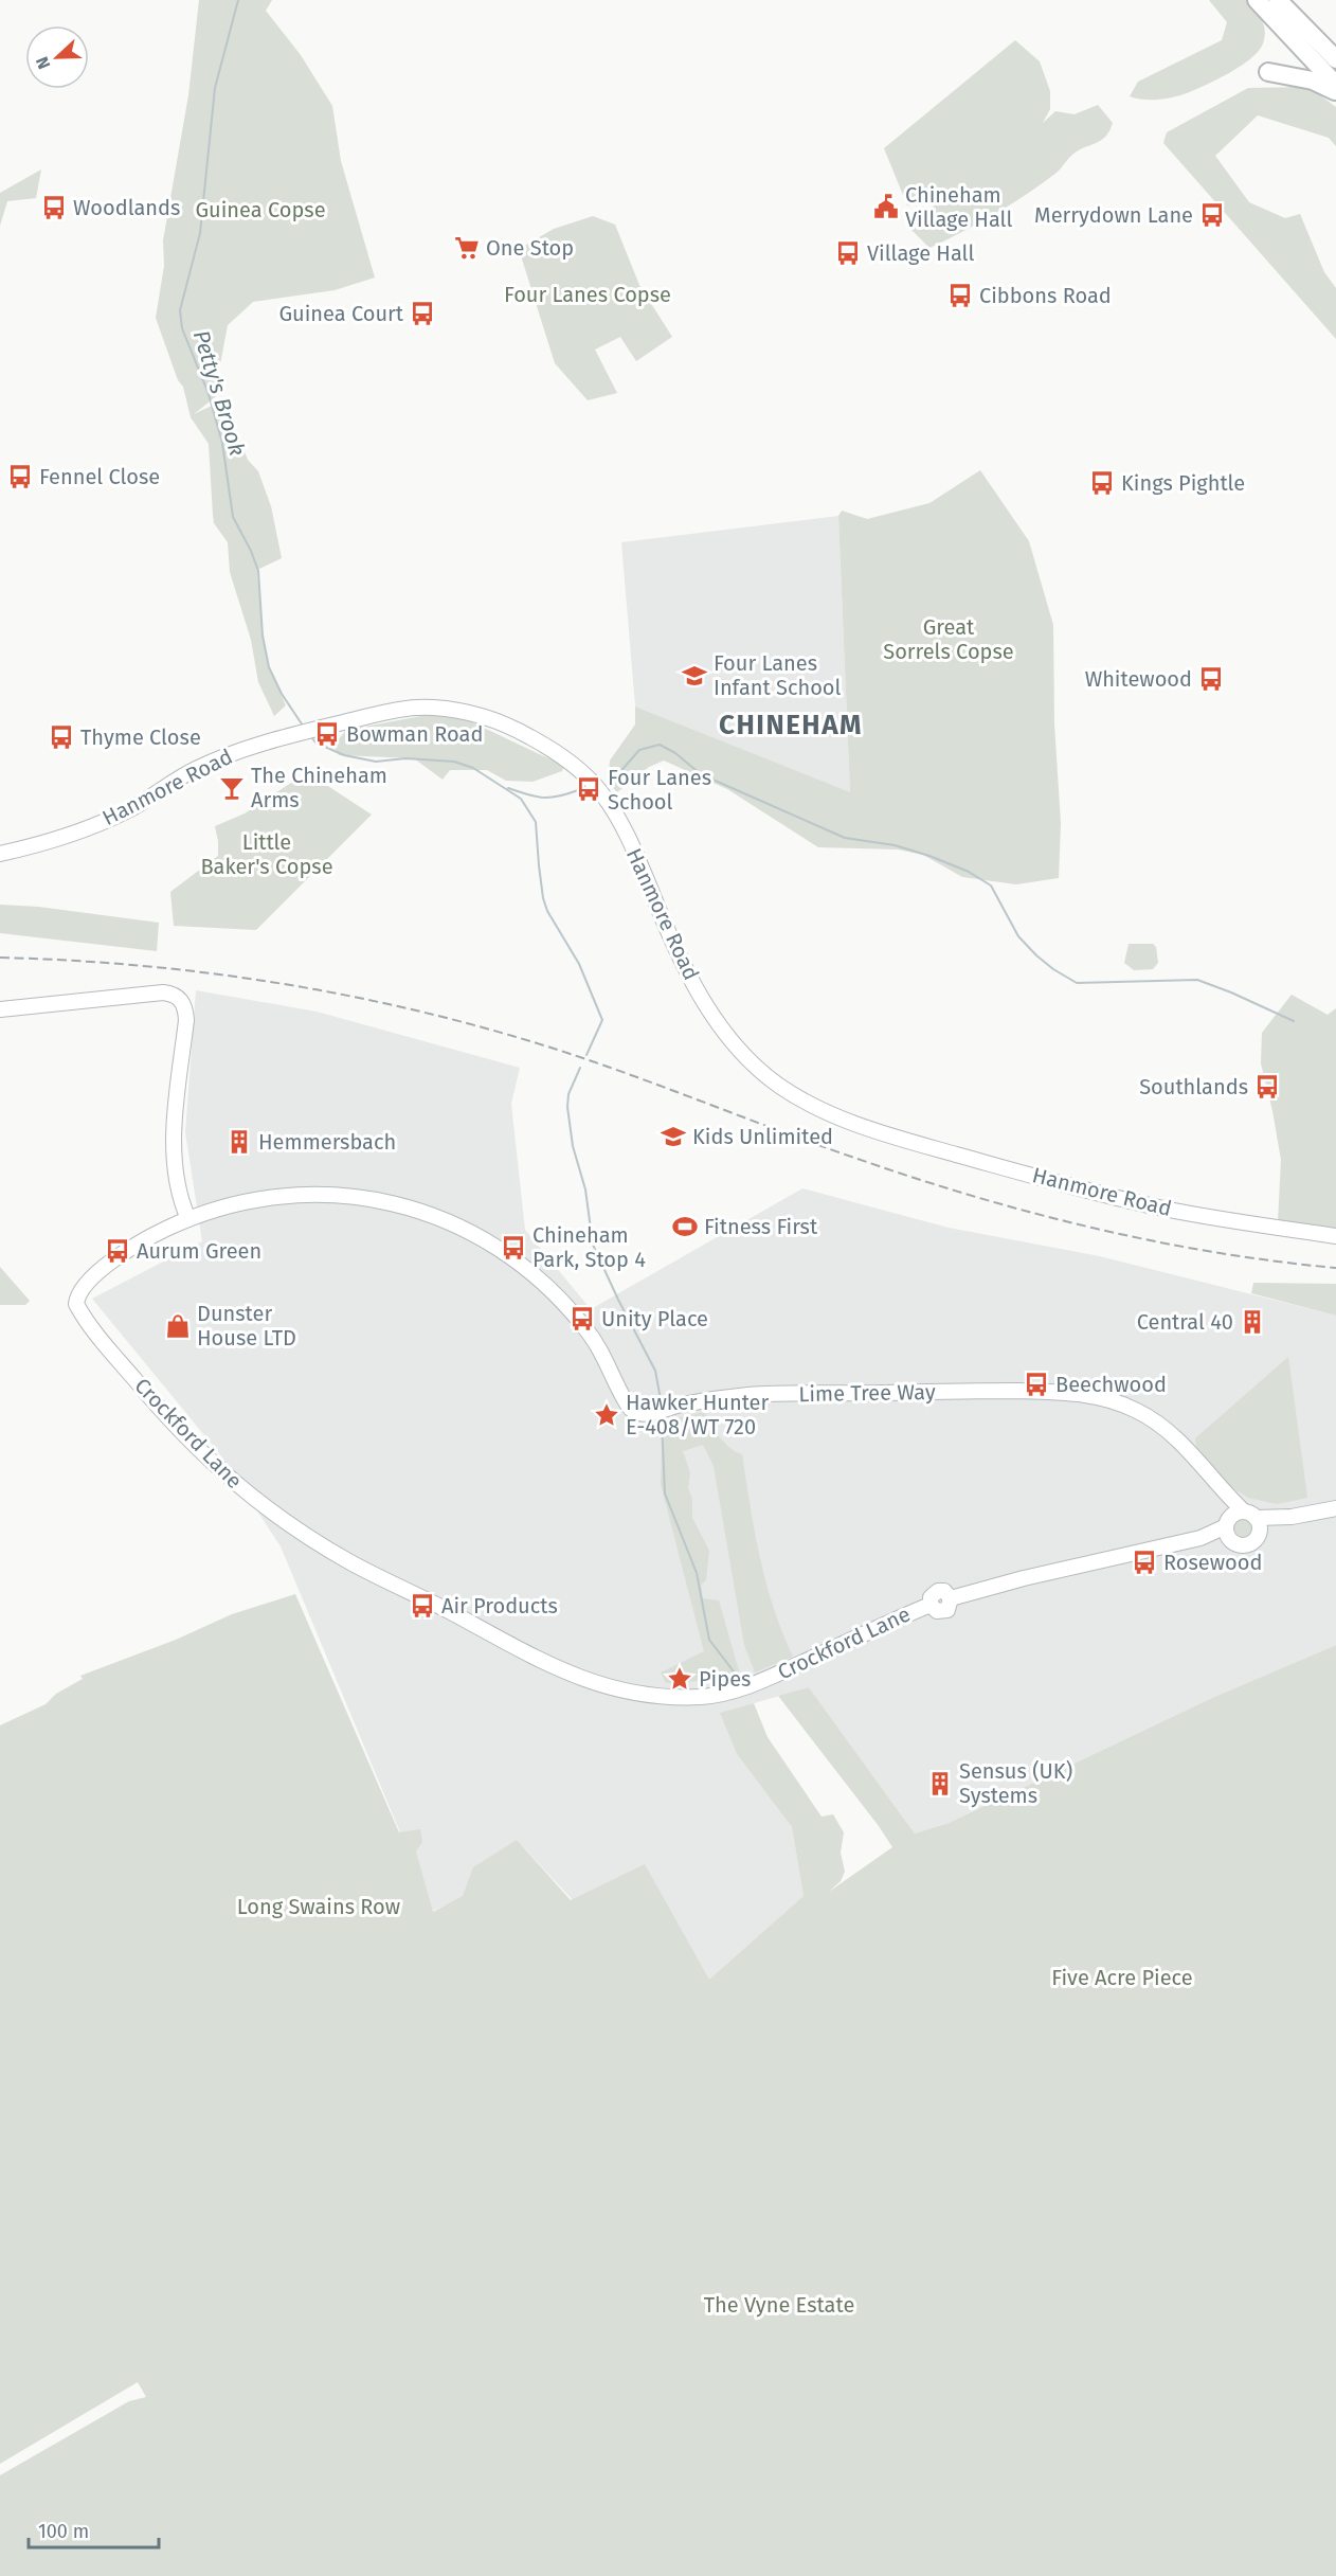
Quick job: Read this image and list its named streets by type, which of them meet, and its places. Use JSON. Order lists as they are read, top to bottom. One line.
{"streets":{"street":["Hanmore Road","Lime Tree Way","Crockford Lane"]},"crossings":[["Lime Tree Way","Crockford Lane"]],"districts":["CHINEHAM"],"water":["Petty's Brook"],"parks":["Guinea Copse","Four Lanes Copse","Great Sorrels Copse","Little Baker's Copse","Long Swains Row","Five Acre Piece","The Vyne Estate"],"places":{"public building":["Chineham Village Hall"],"bus stop":["Woodlands","Merrydown Lane","Village Hall","Cibbons Road","Guinea Court","Fennel Close","Kings Pightle","Whitewood","Bowman Road","Thyme Close","Four Lanes School","Southlands","Chineham Park, Stop 4","Aurum Green","Unity Place","Beechwood","Rosewood","Air Products"],"supermarket":["One Stop"],"school or university":["Four Lanes Infant School","Kids Unlimited"],"bar":["The Chineham Arms"],"building":["Hemmersbach","Central 40","Sensus (UK) Systems"],"sports":["Fitness First"],"shop":["Dunster House LTD"],"place":["Hawker Hunter E-408/WT 720","Pipes"]},"scale_bar":"100 m","north":"left"}
